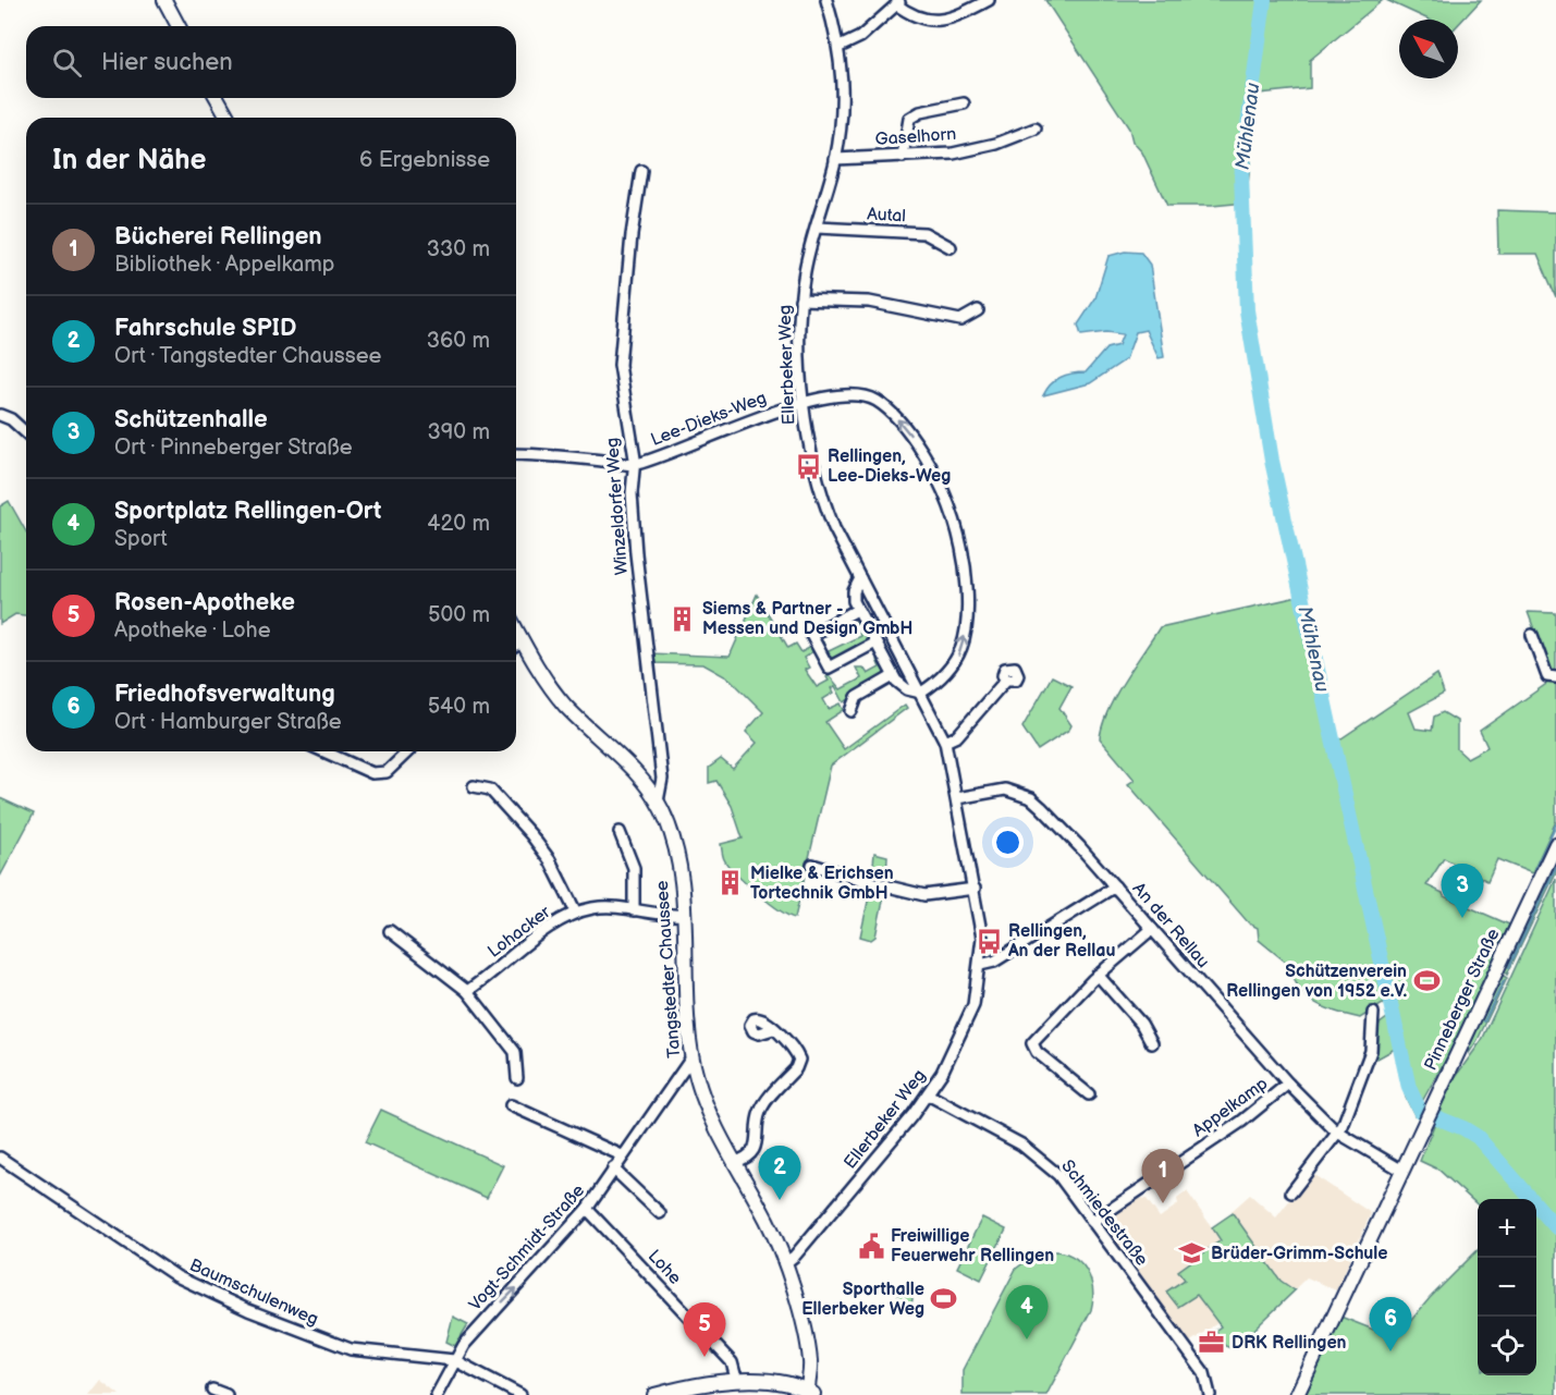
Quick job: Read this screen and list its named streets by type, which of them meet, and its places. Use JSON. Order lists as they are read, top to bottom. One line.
{"streets":{"main road":["Tangstedter Chaussee","Pinneberger Straße"],"street":["Gaselhorn","Autal","Ellerbeker Weg","Lee-Dieks-Weg","Winzeldorfer Weg","An der Rellau","Lohacker","Appelkamp","Schmiedestraße","Vogt-Schmidt-Straße","Lohe","Baumschulenweg"]},"crossings":[["Gaselhorn","Ellerbeker Weg"],["Autal","Ellerbeker Weg"],["Ellerbeker Weg","Lee-Dieks-Weg"],["Ellerbeker Weg","An der Rellau"],["Ellerbeker Weg","Tangstedter Chaussee"],["Ellerbeker Weg","Schmiedestraße"],["Lee-Dieks-Weg","Winzeldorfer Weg"],["Winzeldorfer Weg","Tangstedter Chaussee"],["An der Rellau","Pinneberger Straße"],["An der Rellau","Appelkamp"],["Lohacker","Tangstedter Chaussee"],["Tangstedter Chaussee","Vogt-Schmidt-Straße"],["Appelkamp","Schmiedestraße"],["Vogt-Schmidt-Straße","Lohe"],["Vogt-Schmidt-Straße","Baumschulenweg"]],"one_way":["Vogt-Schmidt-Straße"],"water":["Mühlenau"],"places":{"bus stop":["Rellingen, Lee-Dieks-Weg","Rellingen, An der Rellau"],"building":["Siems & Partner - Messen und Design GmbH","Mielke & Erichsen Tortechnik GmbH"],"sports":["Schützenverein Rellingen von 1952 e.V.","Sporthalle Ellerbeker Weg"],"public building":["Freiwillige Feuerwehr Rellingen"],"school or university":["Brüder-Grimm-Schule"],"office":["DRK Rellingen"]},"north":"top left","page":{"search":"Hier suchen","heading":["In der Nähe","6 Ergebnisse"],"list":[{"mark":"1","name":"Bücherei Rellingen","note":"Bibliothek · Appelkamp","value":"330 m"},{"mark":"2","name":"Fahrschule SPID","note":"Ort · Tangstedter Chaussee","value":"360 m"},{"mark":"3","name":"Schützenhalle","note":"Ort · Pinneberger Straße","value":"390 m"},{"mark":"4","name":"Sportplatz Rellingen-Ort","note":"Sport","value":"420 m"},{"mark":"5","name":"Rosen-Apotheke","note":"Apotheke · Lohe","value":"500 m"},{"mark":"6","name":"Friedhofsverwaltung","note":"Ort · Hamburger Straße","value":"540 m"}],"pins":["3","2","1","4","6","5"],"map_buttons":["+","−"]}}
